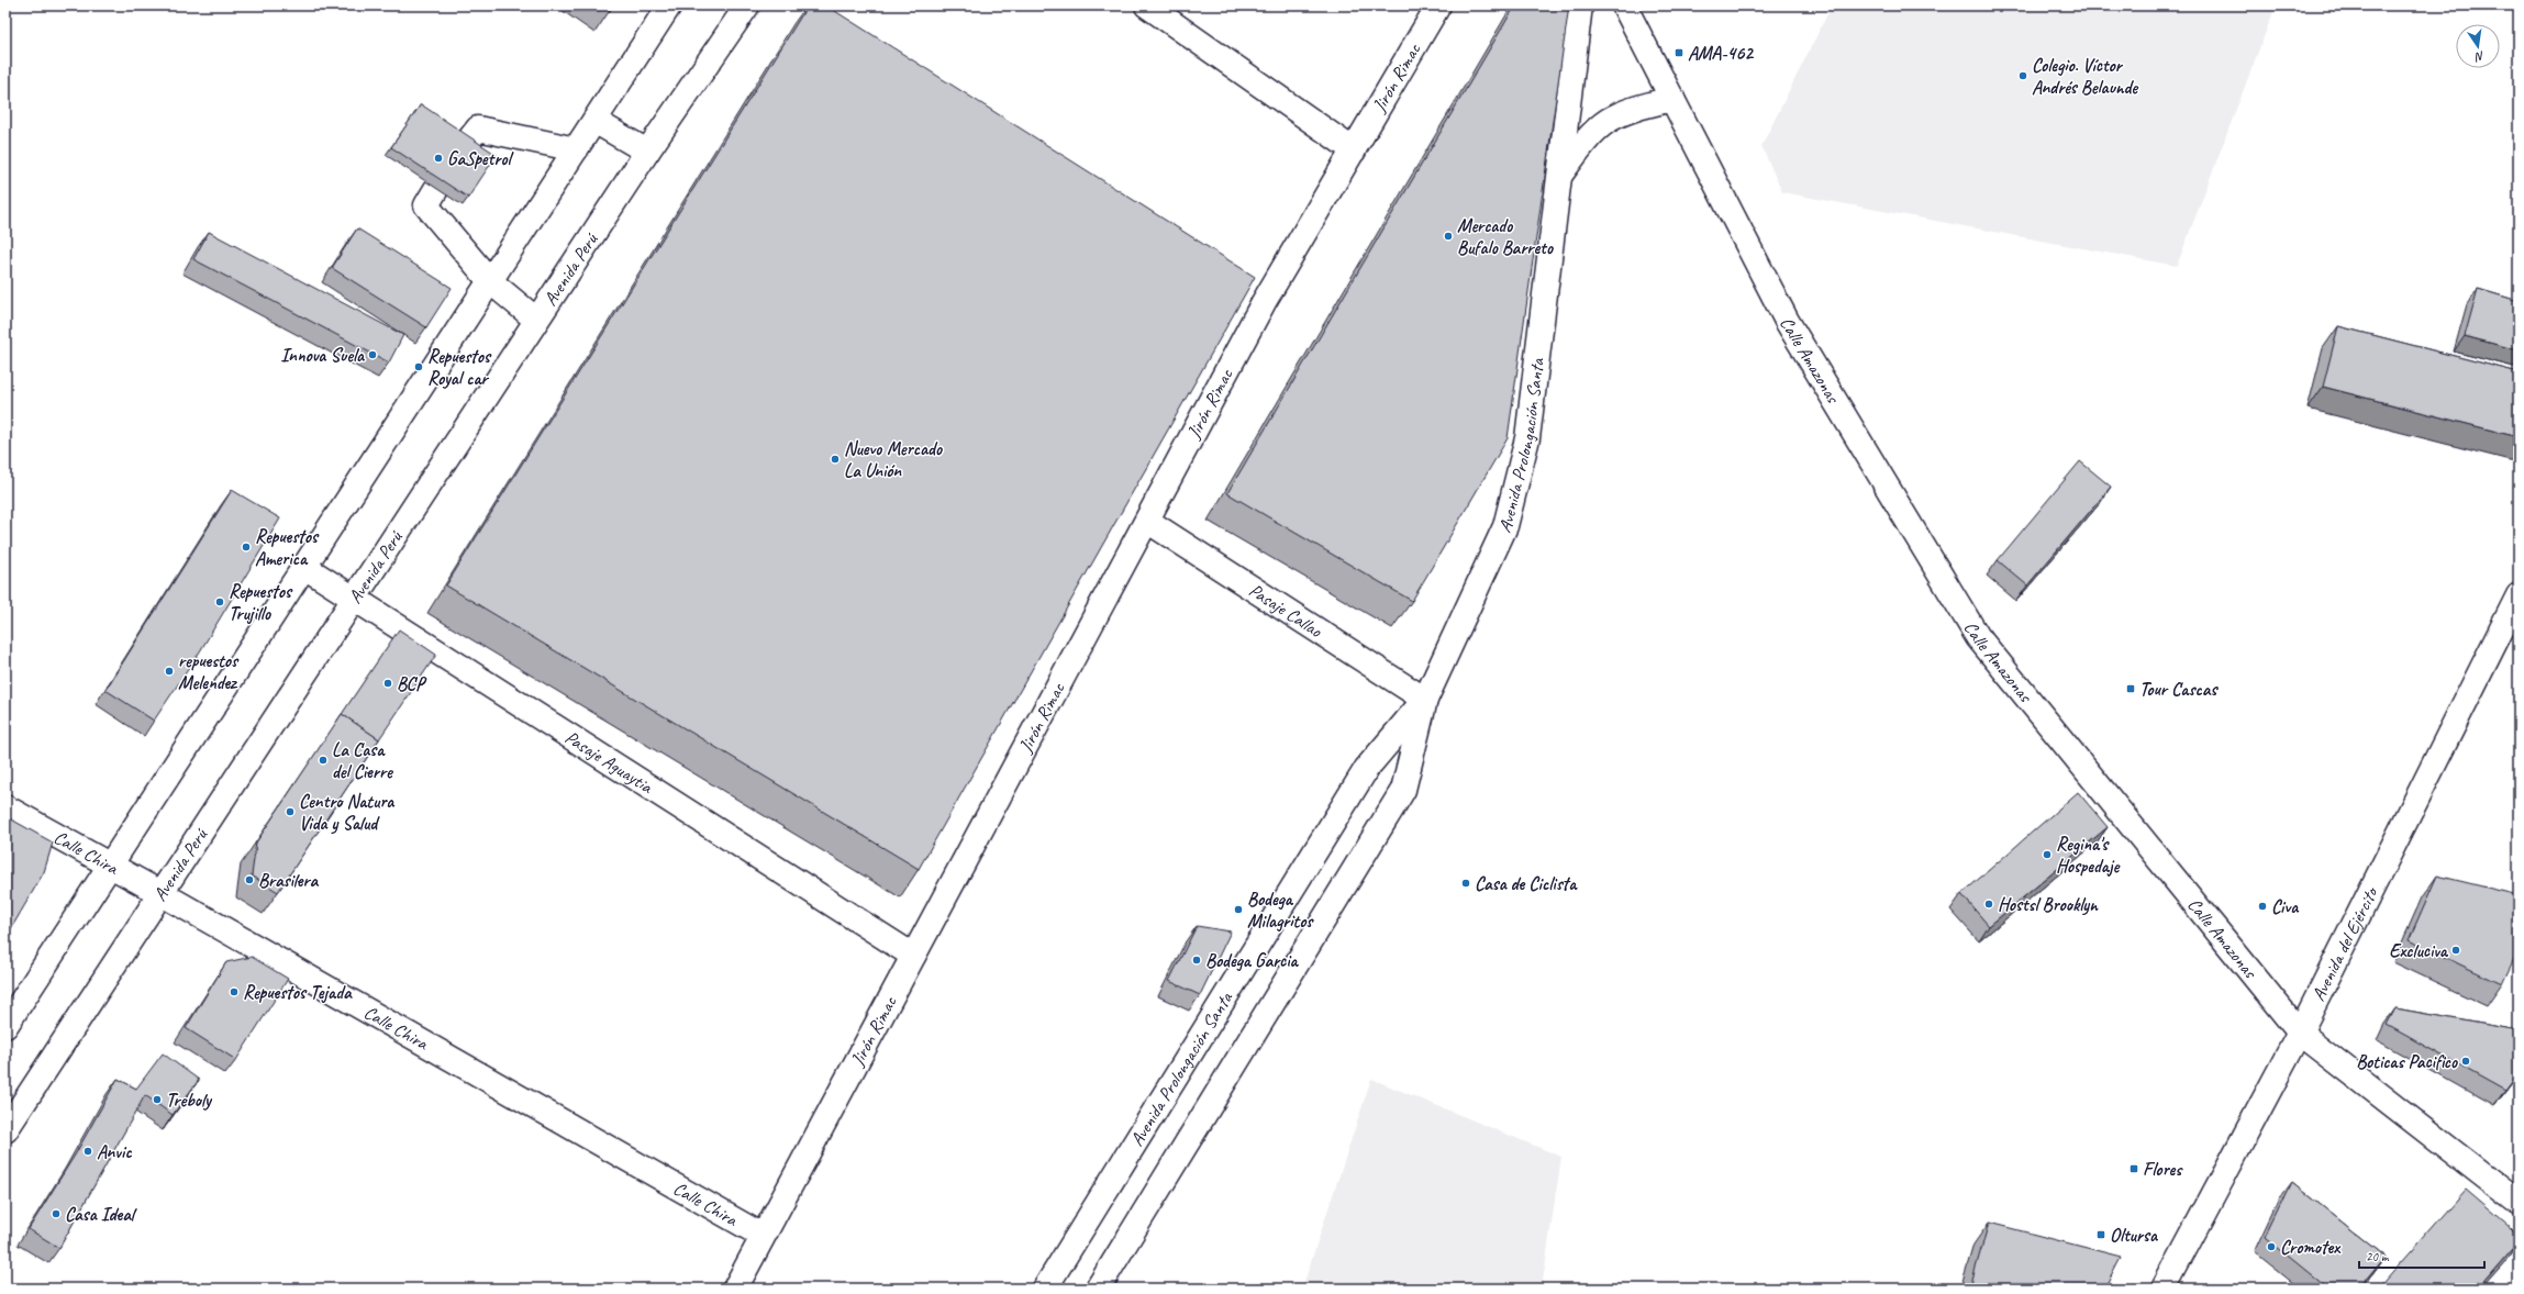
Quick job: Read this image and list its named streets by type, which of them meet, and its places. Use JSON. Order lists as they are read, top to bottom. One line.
{"streets":{"street":["Jirón Rimac","Avenida Perú","Calle Amazonas","Avenida Prolongación Santa","Pasaje Callao","Pasaje Aguaytia","Calle Chira","Avenida del Ejército"]},"crossings":[["Jirón Rimac","Pasaje Callao"],["Jirón Rimac","Pasaje Aguaytia"],["Jirón Rimac","Calle Chira"],["Avenida Perú","Pasaje Aguaytia"],["Avenida Perú","Calle Chira"],["Calle Amazonas","Avenida del Ejército"],["Avenida Prolongación Santa","Pasaje Callao"]],"places":{"transit":["AMA-462","Tour Cascas","Flores","Oltursa"],"other":["Colegio. Víctor Andrés Belaunde","GaSpetrol","Mercado Bufalo Barreto","Innova Suela","Repuestos Royal car","Nuevo Mercado La Unión","Repuestos America","Repuestos Trujillo","repuestos Melendez","BCP","La Casa del Cierre","Centro Natura Vida y Salud","Regina's Hospedaje","Brasilera","Casa de Ciclista","Hostsl Brooklyn","Civa","Bodega Milagritos","Excluciva","Bodega Garcia","Repuestos Tejada","Boticas Pacifico","Treboly","Anvic","Casa Ideal","Cromotex"]},"scale_bar":"20 m","north":"bottom"}
